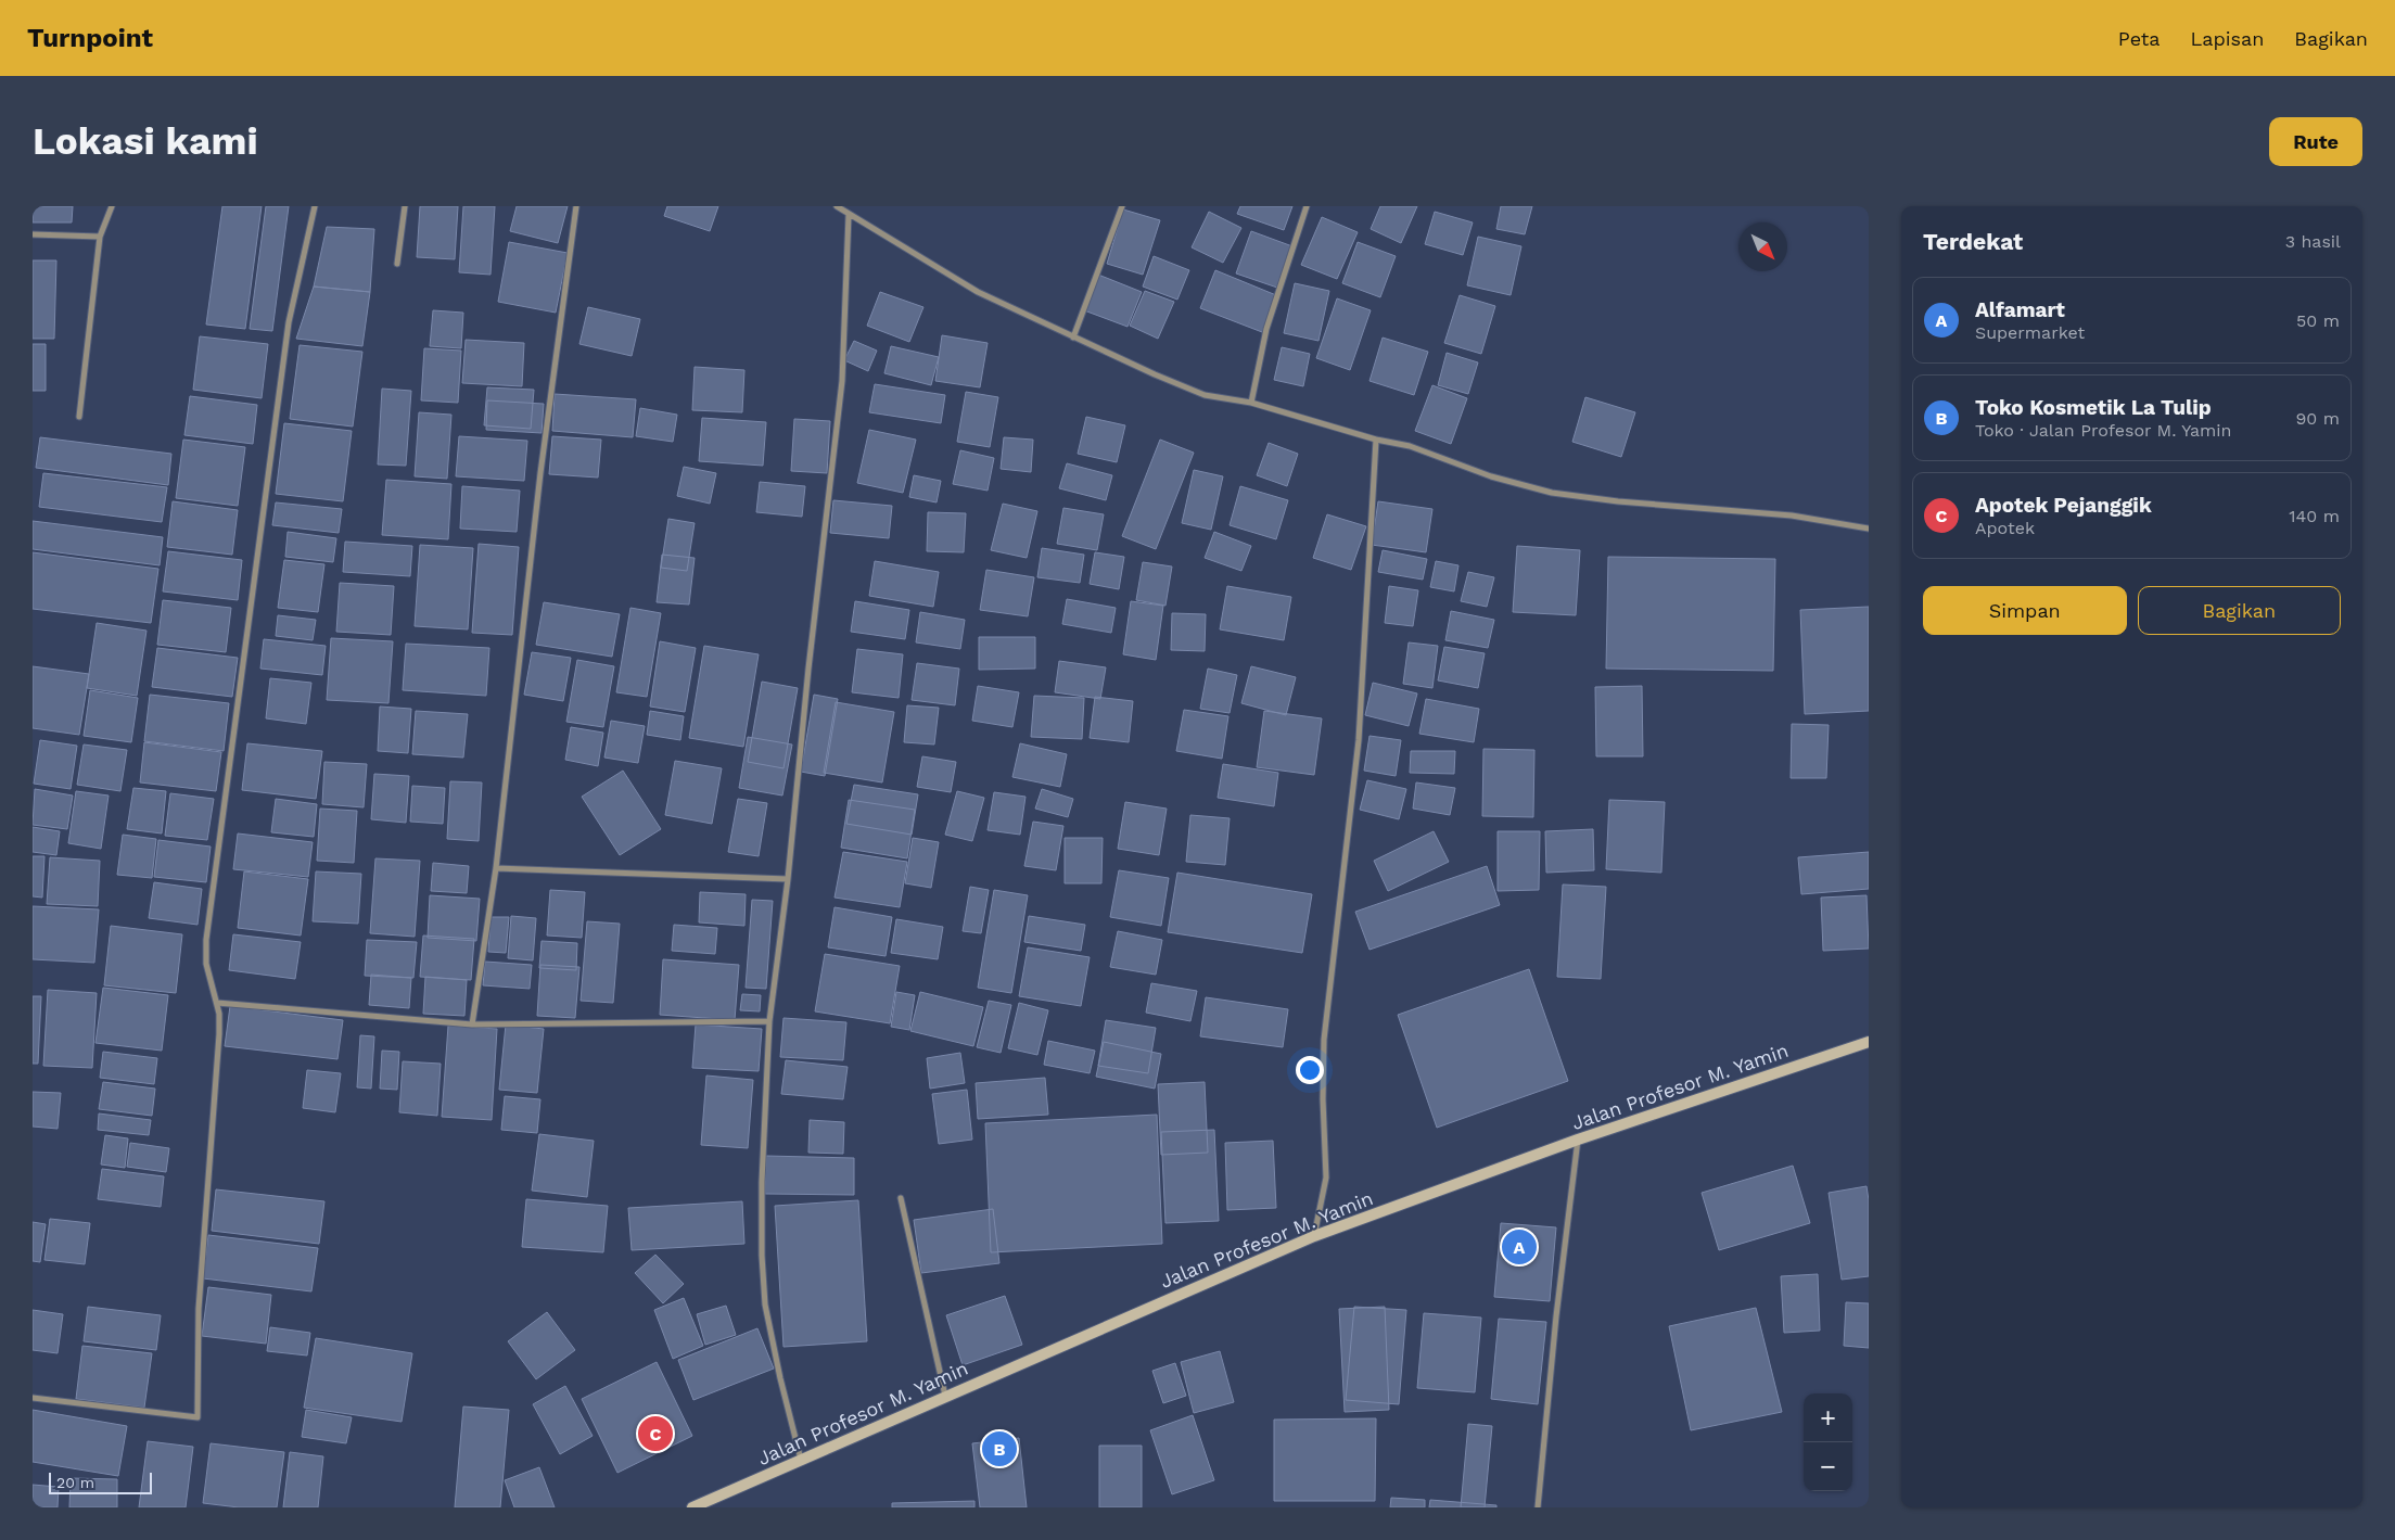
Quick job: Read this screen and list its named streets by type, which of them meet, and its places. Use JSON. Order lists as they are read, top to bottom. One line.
{"streets":{"main road":["Jalan Profesor M. Yamin"]},"scale_bar":"20 m","north":"bottom right","page":{"header":"Turnpoint","nav":["Peta","Lapisan","Bagikan"],"buttons":["Rute",["Simpan","Bagikan"]],"title":"Lokasi kami","heading":["Terdekat","3 hasil"],"list":[{"mark":"A","name":"Alfamart","note":"Supermarket","value":"50 m"},{"mark":"B","name":"Toko Kosmetik La Tulip","note":"Toko · Jalan Profesor M. Yamin","value":"90 m"},{"mark":"C","name":"Apotek Pejanggik","note":"Apotek","value":"140 m"}],"pins":["A","C","B"],"map_buttons":["+","−"],"scale":"20 m"}}
